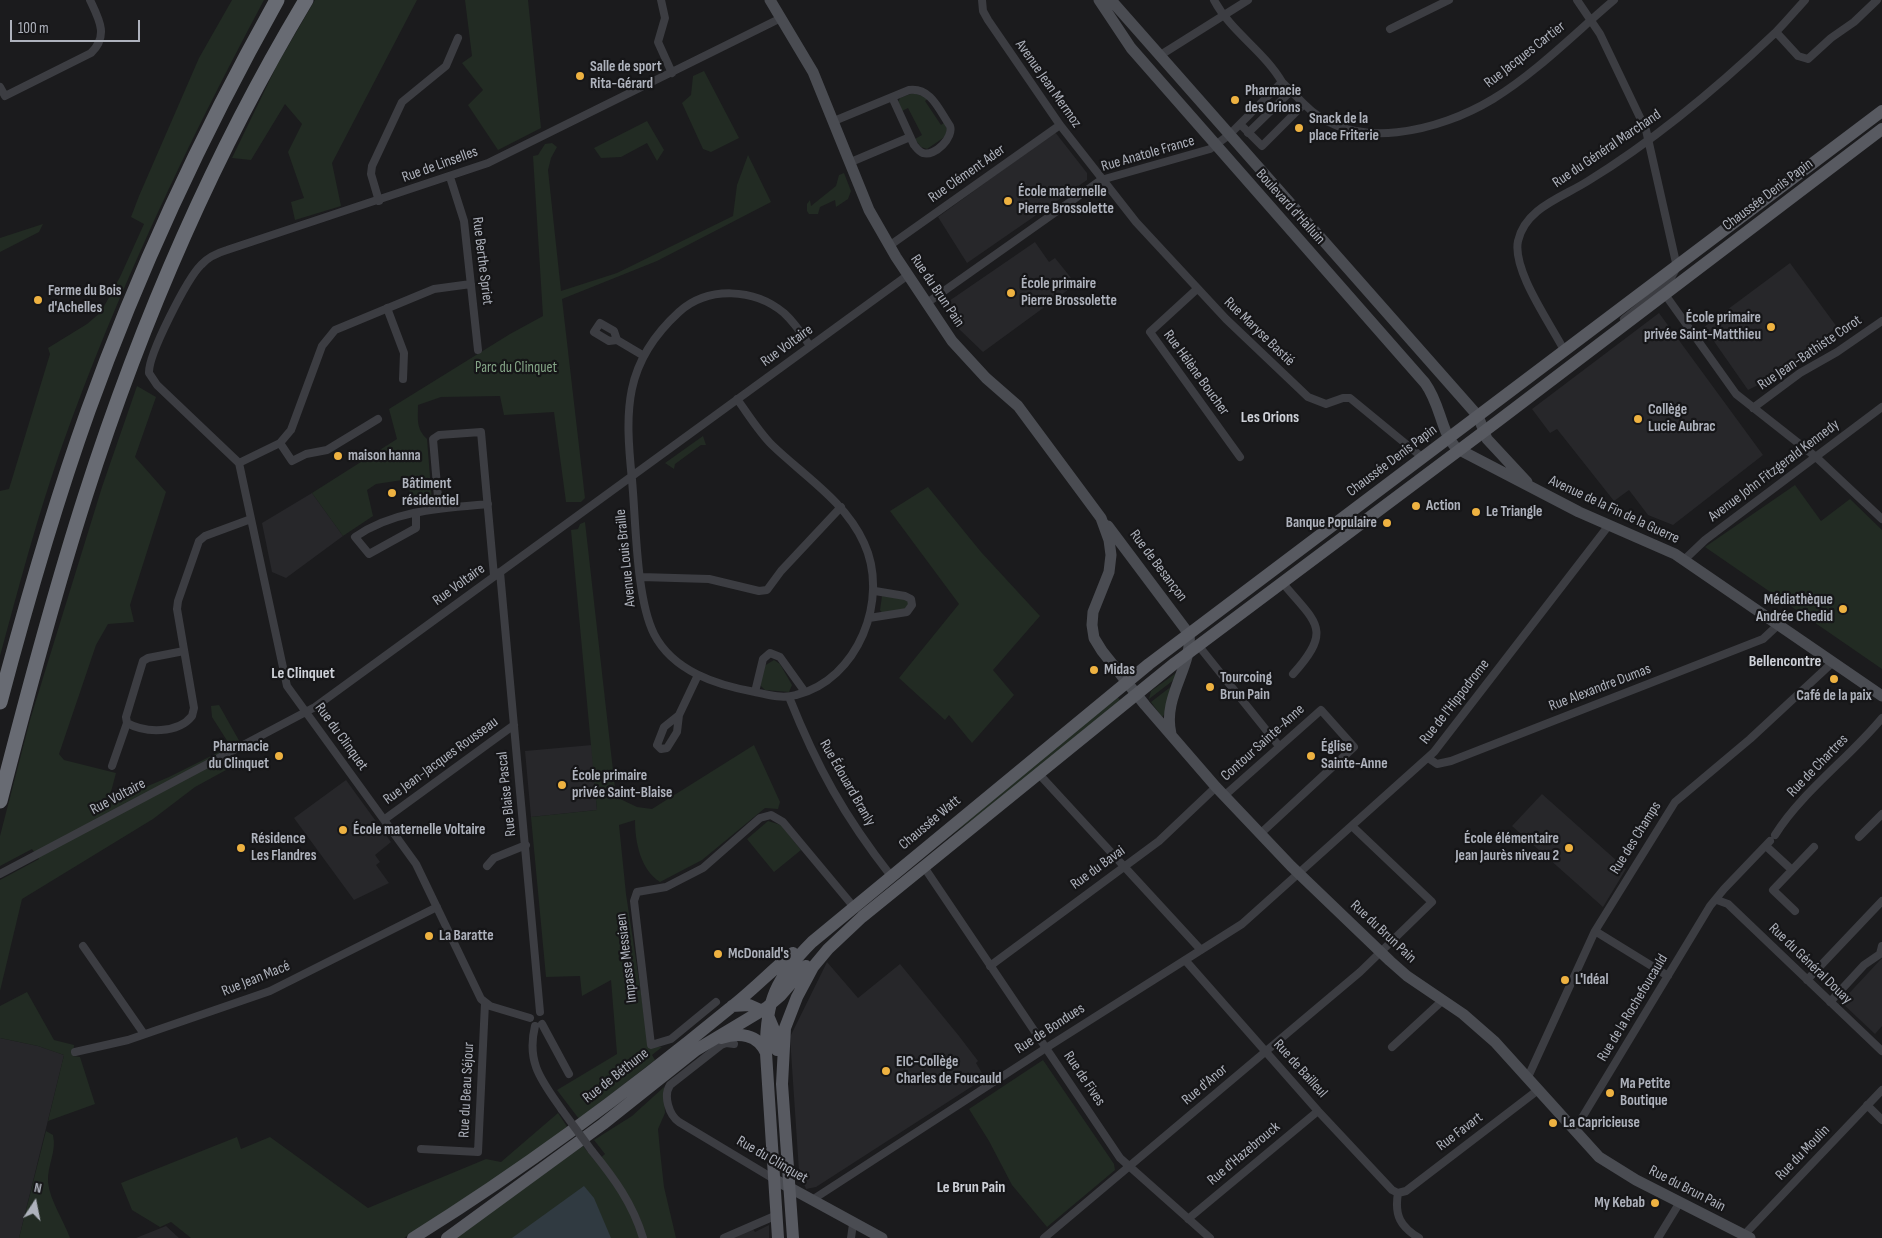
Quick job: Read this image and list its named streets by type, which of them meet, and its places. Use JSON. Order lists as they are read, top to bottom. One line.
{"streets":{"main road":["Chaussée Denis Papin","Boulevard d'Halluin","Rue du Brun Pain","Avenue de la Fin de la Guerre","Rue de Besançon","Rue du Clinquet","Chaussée Watt","Rue de Béthune"],"street":["Rue Jacques Cartier","Avenue Jean Mermoz","Rue du Général Marchand","Rue Anatole France","Rue de Linselles","Rue Clément Ader","Rue Berthe Spriet","Rue Maryse Bastié","Rue Voltaire","Rue Jean-Bathiste Corot","Rue Hélène Boucher","Avenue John Fitzgerald Kennedy","Avenue Louis Braille","Rue Alexandre Dumas","Rue de l'Hippodrome","Contour Sainte-Anne","Rue Jean-Jacques Rousseau","Rue de Chartres","Rue Édouard Branly","Rue Blaise Pascal","Rue des Champs","Rue du Bavai","Impasse Messiaen","Rue du Général Douay","Rue Jean Macé","Rue de la Rochefoucauld","Rue de Bondues","Rue de Bailleul","Rue de Fives","Rue d'Anor","Rue du Beau Séjour","Rue Favart","Rue du Moulin","Rue d'Hazebrouck"]},"crossings":[["Rue Jacques Cartier","Rue Anatole France"],["Avenue Jean Mermoz","Rue Anatole France"],["Avenue Jean Mermoz","Rue Clément Ader"],["Avenue Jean Mermoz","Rue Maryse Bastié"],["Rue du Général Marchand","Chaussée Denis Papin"],["Rue Anatole France","Boulevard d'Halluin"],["Rue Anatole France","Rue du Brun Pain"],["Rue Anatole France","Rue Maryse Bastié"],["Rue de Linselles","Rue Berthe Spriet"],["Rue de Linselles","Rue du Brun Pain"],["Rue de Linselles","Rue du Clinquet"],["Rue Clément Ader","Rue du Brun Pain"],["Chaussée Denis Papin","Boulevard d'Halluin"],["Chaussée Denis Papin","Rue du Brun Pain"],["Chaussée Denis Papin","Rue Maryse Bastié"],["Chaussée Denis Papin","Avenue de la Fin de la Guerre"],["Chaussée Denis Papin","Rue de Besançon"],["Chaussée Denis Papin","Chaussée Watt"],["Boulevard d'Halluin","Avenue de la Fin de la Guerre"],["Rue du Brun Pain","Rue Voltaire"],["Rue du Brun Pain","Rue de Besançon"],["Rue du Brun Pain","Rue de l'Hippodrome"],["Rue du Brun Pain","Contour Sainte-Anne"],["Rue du Brun Pain","Chaussée Watt"],["Rue du Brun Pain","Rue des Champs"],["Rue du Brun Pain","Rue du Bavai"],["Rue du Brun Pain","Rue de la Rochefoucauld"],["Rue du Brun Pain","Rue de Bondues"],["Rue du Brun Pain","Rue d'Anor"],["Rue du Brun Pain","Rue Favart"],["Rue du Brun Pain","Rue du Moulin"],["Rue Maryse Bastié","Rue Hélène Boucher"],["Rue Voltaire","Avenue Louis Braille"],["Rue Voltaire","Rue du Clinquet"],["Rue Voltaire","Rue Blaise Pascal"],["Avenue John Fitzgerald Kennedy","Avenue de la Fin de la Guerre"],["Avenue de la Fin de la Guerre","Rue Alexandre Dumas"],["Avenue de la Fin de la Guerre","Rue de l'Hippodrome"],["Avenue de la Fin de la Guerre","Rue des Champs"],["Avenue Louis Braille","Rue Édouard Branly"],["Rue Alexandre Dumas","Rue de l'Hippodrome"],["Rue de l'Hippodrome","Rue de Bondues"],["Rue de l'Hippodrome","Rue d'Anor"],["Rue du Clinquet","Rue Jean-Jacques Rousseau"],["Rue du Clinquet","Chaussée Watt"],["Rue du Clinquet","Rue Jean Macé"],["Rue du Clinquet","Rue de Bondues"],["Rue du Clinquet","Rue du Beau Séjour"],["Rue Jean-Jacques Rousseau","Rue Blaise Pascal"],["Rue de Chartres","Rue du Général Douay"],["Rue de Chartres","Rue de la Rochefoucauld"],["Rue Édouard Branly","Chaussée Watt"],["Chaussée Watt","Impasse Messiaen"],["Chaussée Watt","Rue de Béthune"],["Chaussée Watt","Rue de Fives"],["Rue du Bavai","Rue de Fives"],["Rue du Général Douay","Rue de la Rochefoucauld"],["Rue de Bondues","Rue de Bailleul"],["Rue de Bondues","Rue de Fives"],["Rue de Bailleul","Rue d'Anor"],["Rue de Bailleul","Rue Favart"],["Rue de Bailleul","Rue d'Hazebrouck"],["Rue de Fives","Rue d'Anor"],["Rue de Fives","Rue d'Hazebrouck"]],"districts":["Les Orions","Bellencontre","Le Clinquet","Le Brun Pain"],"parks":["Parc du Clinquet"],"places":["Salle de sport Rita-Gérard","Pharmacie des Orions","Snack de la place Friterie","École maternelle Pierre Brossolette","École primaire Pierre Brossolette","Ferme du Bois d'Achelles","École primaire privée Saint-Matthieu","Collège Lucie Aubrac","maison hanna","Bâtiment résidentiel","Action","Le Triangle","Banque Populaire","Médiathèque Andrée Chedid","Midas","Café de la paix","Tourcoing Brun Pain","Pharmacie du Clinquet","Église Sainte-Anne","École primaire privée Saint-Blaise","École maternelle Voltaire","Résidence Les Flandres","École élémentaire Jean Jaurès niveau 2","La Baratte","McDonald's","L'Idéal","EIC-Collège Charles de Foucauld","Ma Petite Boutique","La Capricieuse","My Kebab"],"scale_bar":"100 m","north":"top"}
